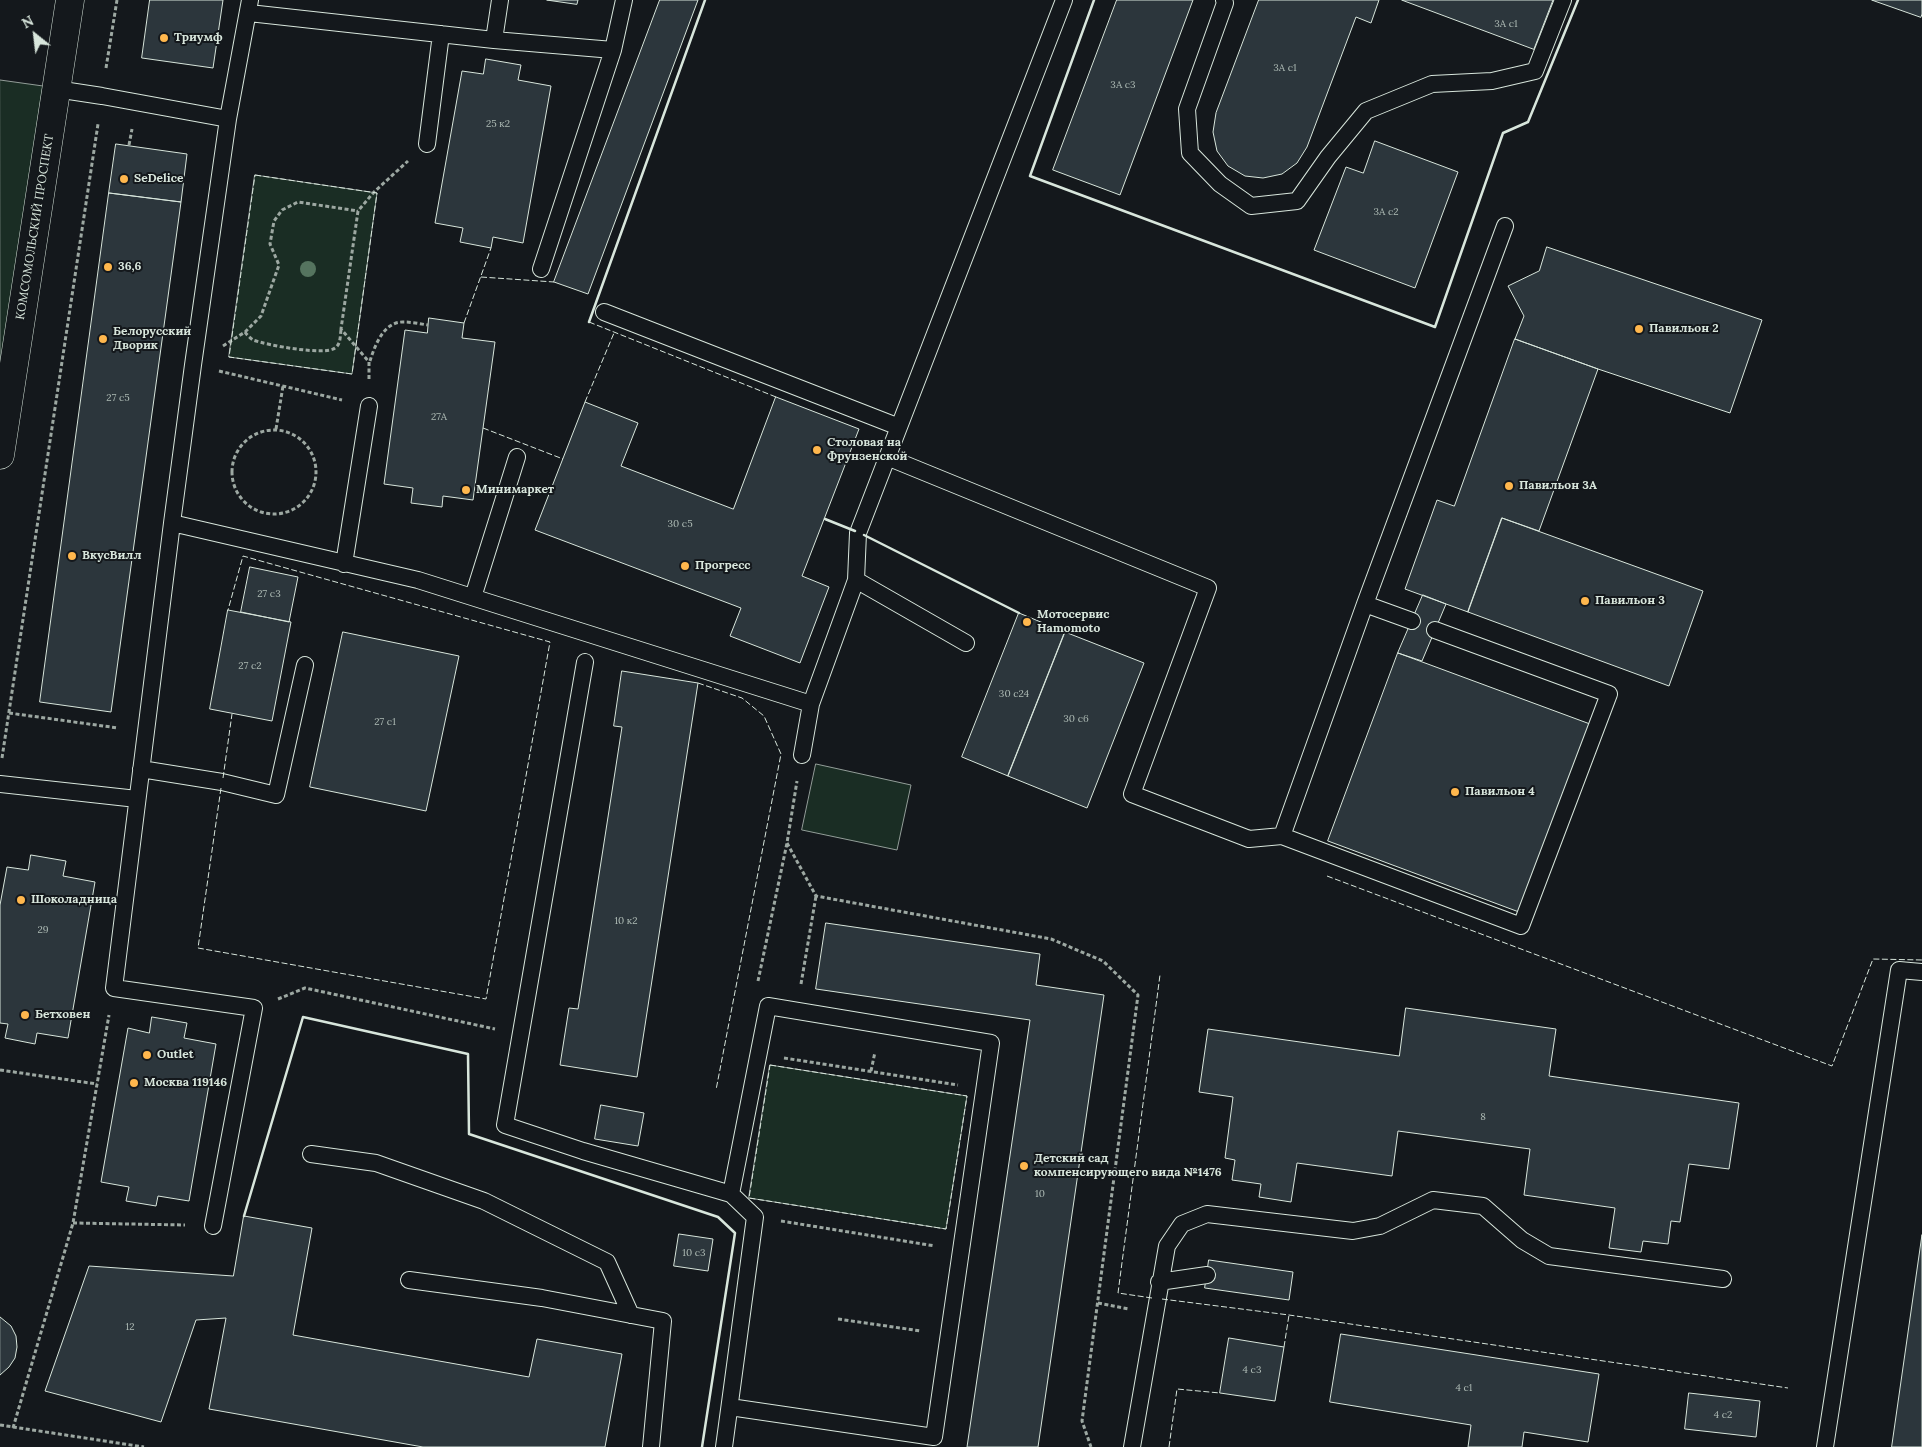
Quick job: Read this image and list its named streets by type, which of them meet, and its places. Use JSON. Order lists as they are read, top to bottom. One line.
{"streets":{"street":["КОМСОМОЛЬСКИЙ ПРОСПЕКТ"]},"places":["Триумф","SeDelice","36,6","Павильон 2","Белорусский Дворик","Столовая на Фрунзенской","Павильон 3А","Минимаркет","ВкусВилл","Прогресс","Павильон 3","Мотосервис Hamomoto","Павильон 4","Шоколадница","Бетховен","Outlet","Москва 119146","Детский сад компенсирующего вида №1476"],"house_numbers":["3А с1","3А с1","3А с3","25 к2","3А с2","27 с5","27А","30 с5","27 с3","27 с2","30 с24","30 с6","27 с1","10 к2","29","8","10","10 с3","12","4 с3","4 с1","4 с2"],"north":"top left"}
